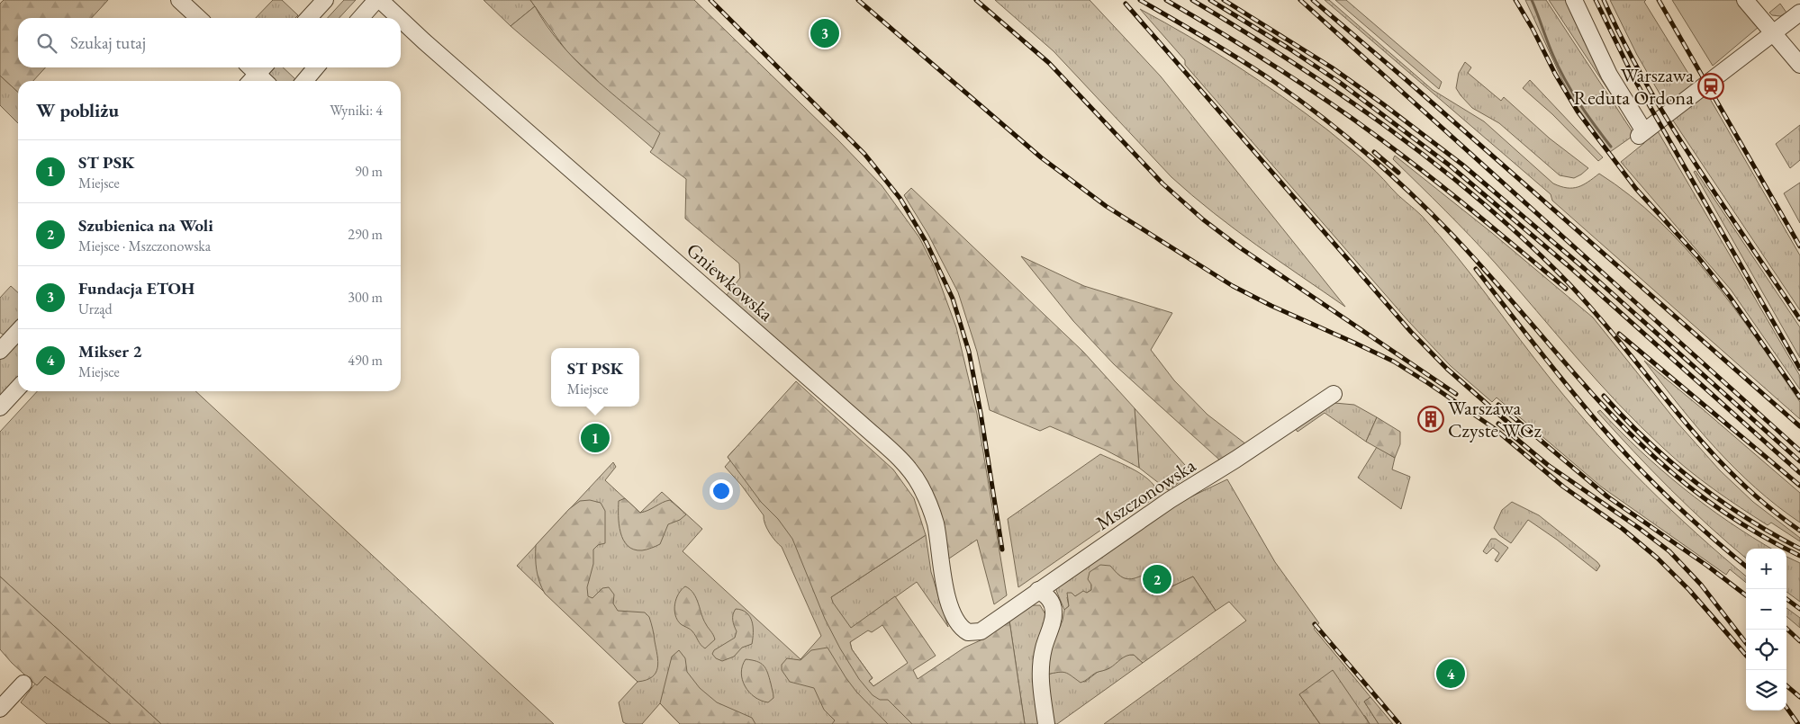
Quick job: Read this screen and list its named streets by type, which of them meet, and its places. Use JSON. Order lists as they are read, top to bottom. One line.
{"streets":{"street":["Gniewkowska","Mszczonowska"]},"crossings":[["Gniewkowska","Mszczonowska"]],"places":{"station":["Warszawa Reduta Ordona"],"building":["Warszawa Czyste WCz"]},"page":{"pins":["3","1","2","4"],"search":"Szukaj tutaj","heading":["W pobliżu","Wyniki: 4"],"list":[{"mark":"1","name":"ST PSK","note":"Miejsce","value":"90 m"},{"mark":"2","name":"Szubienica na Woli","note":"Miejsce · Mszczonowska","value":"290 m"},{"mark":"3","name":"Fundacja ETOH","note":"Urząd","value":"300 m"},{"mark":"4","name":"Mikser 2","note":"Miejsce","value":"490 m"}],"popup":["ST PSK","Miejsce"],"map_buttons":["+","−"]}}
